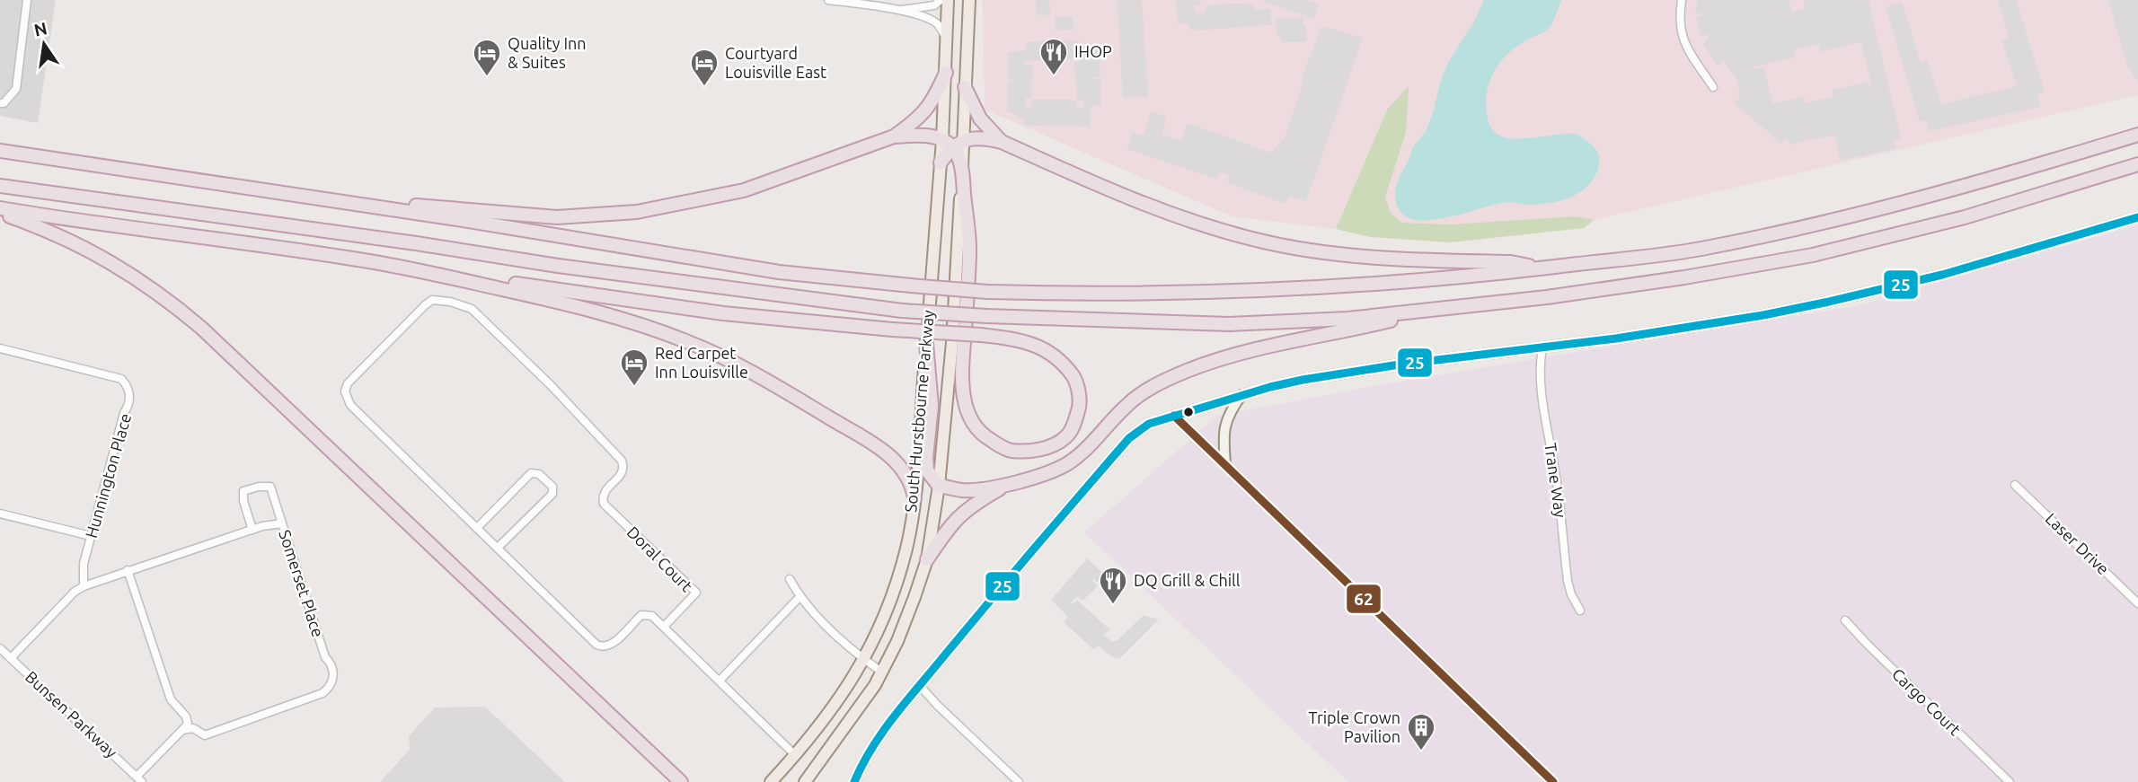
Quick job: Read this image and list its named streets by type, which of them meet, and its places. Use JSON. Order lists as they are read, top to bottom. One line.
{"streets":{"main road":["South Hurstbourne Parkway"],"street":["Hunnington Place","Trane Way","Laser Drive","Doral Court","Somerset Place","Cargo Court","Bunsen Parkway"]},"crossings":[["Hunnington Place","Somerset Place"],["Somerset Place","Bunsen Parkway"]],"places":{"restaurant":["IHOP","DQ Grill & Chill"],"hotel":["Quality Inn & Suites","Courtyard Louisville East","Red Carpet Inn Louisville"],"building":["Triple Crown Pavilion"]},"lines":["transit line 25","transit line 62"],"north":"top"}
